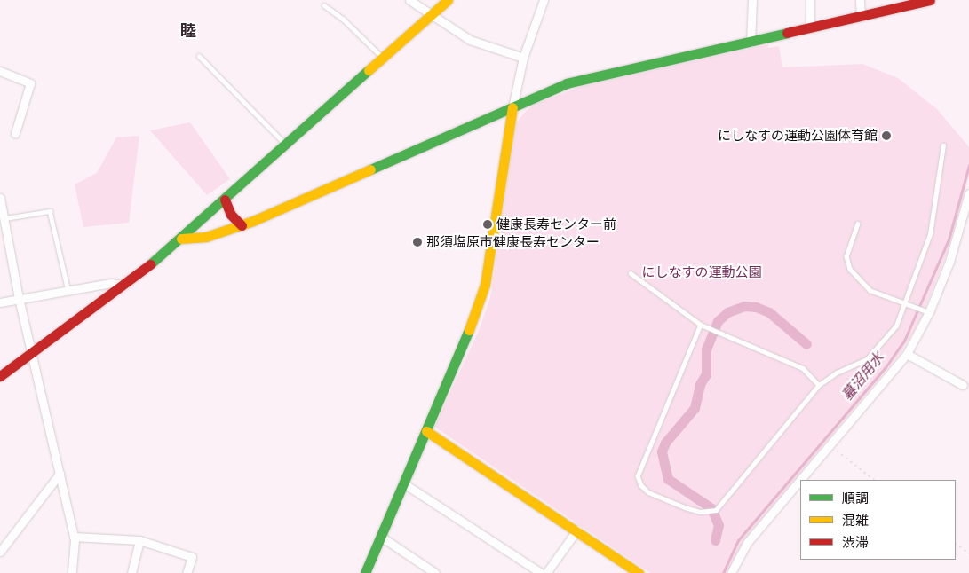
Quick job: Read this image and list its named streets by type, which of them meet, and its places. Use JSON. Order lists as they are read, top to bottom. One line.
{"districts":["睦"],"water":["蟇沼用水"],"parks":["にしなすの運動公園"],"places":["にしなすの運動公園体育館","健康長寿センター前","那須塩原市健康長寿センター"],"legend":["順調","混雑","渋滞"]}
